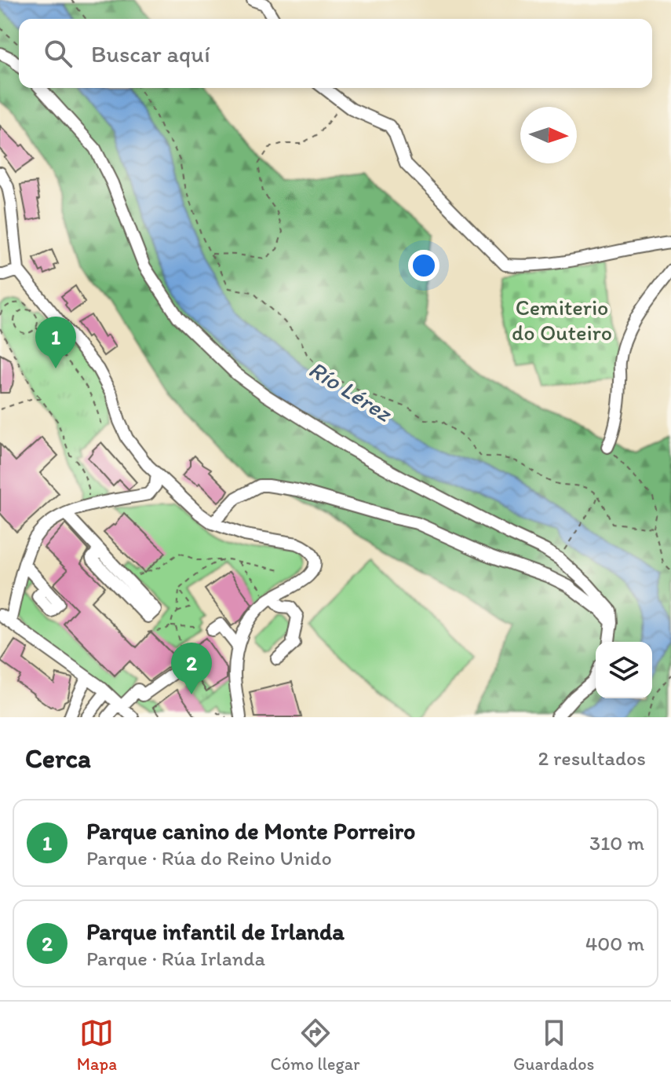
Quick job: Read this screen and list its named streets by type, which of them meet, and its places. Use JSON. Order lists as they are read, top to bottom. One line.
{"water":["Río Lérez"],"parks":["Cemiterio do Outeiro"],"north":"right","page":{"search":"Buscar aquí","pins":["1","2"],"heading":["Cerca","2 resultados"],"list":[{"mark":"1","name":"Parque canino de Monte Porreiro","note":"Parque · Rúa do Reino Unido","value":"310 m"},{"mark":"2","name":"Parque infantil de Irlanda","note":"Parque · Rúa Irlanda","value":"400 m"}],"nav":["Mapa","Cómo llegar","Guardados"]}}
